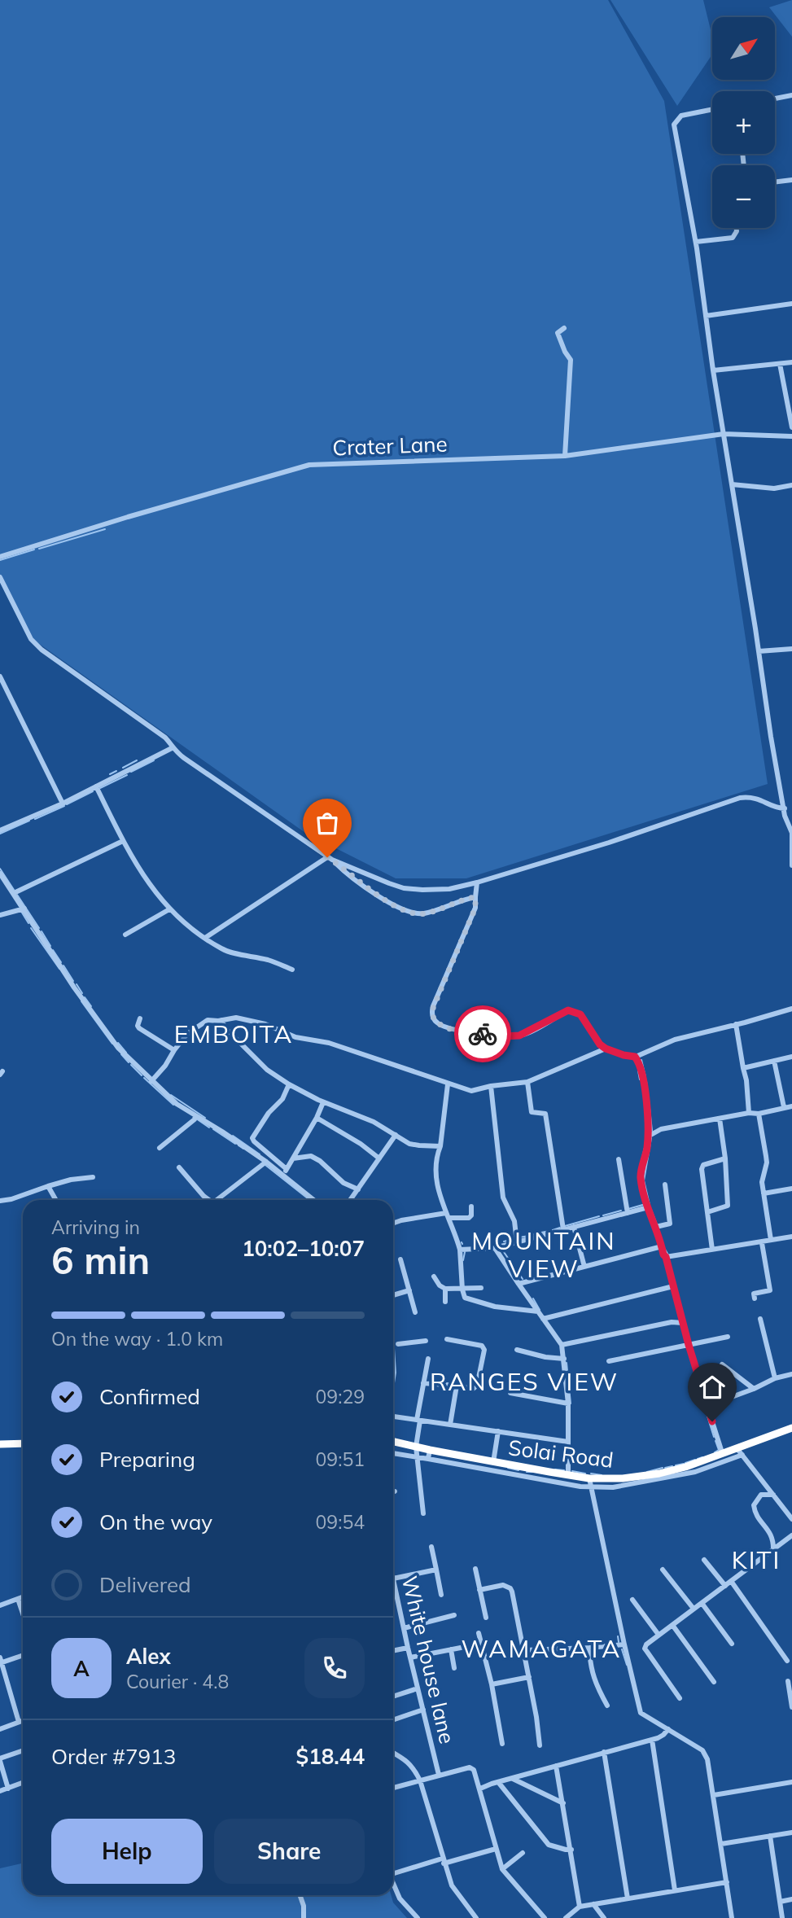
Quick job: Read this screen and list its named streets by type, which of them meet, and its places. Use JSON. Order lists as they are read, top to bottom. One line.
{"streets":{"highway":["Solai Road"],"street":["Crater Lane","White house lane"]},"districts":["EMBOITA","MOUNTAIN VIEW","RANGES VIEW","KITI","WAMAGATA"],"north":"top right","page":{"map_buttons":["+","−"],"heading":["6 min","Arriving in","10:02–10:07"],"panel":["Alex","Courier · 4.8","Order #7913","$18.44"],"bar":"On the way · 1.0 km","list":[["Confirmed","09:29"],["Preparing","09:51"],["On the way","09:54"],"Delivered"],"round":"A","buttons":["Help","Share"]}}
